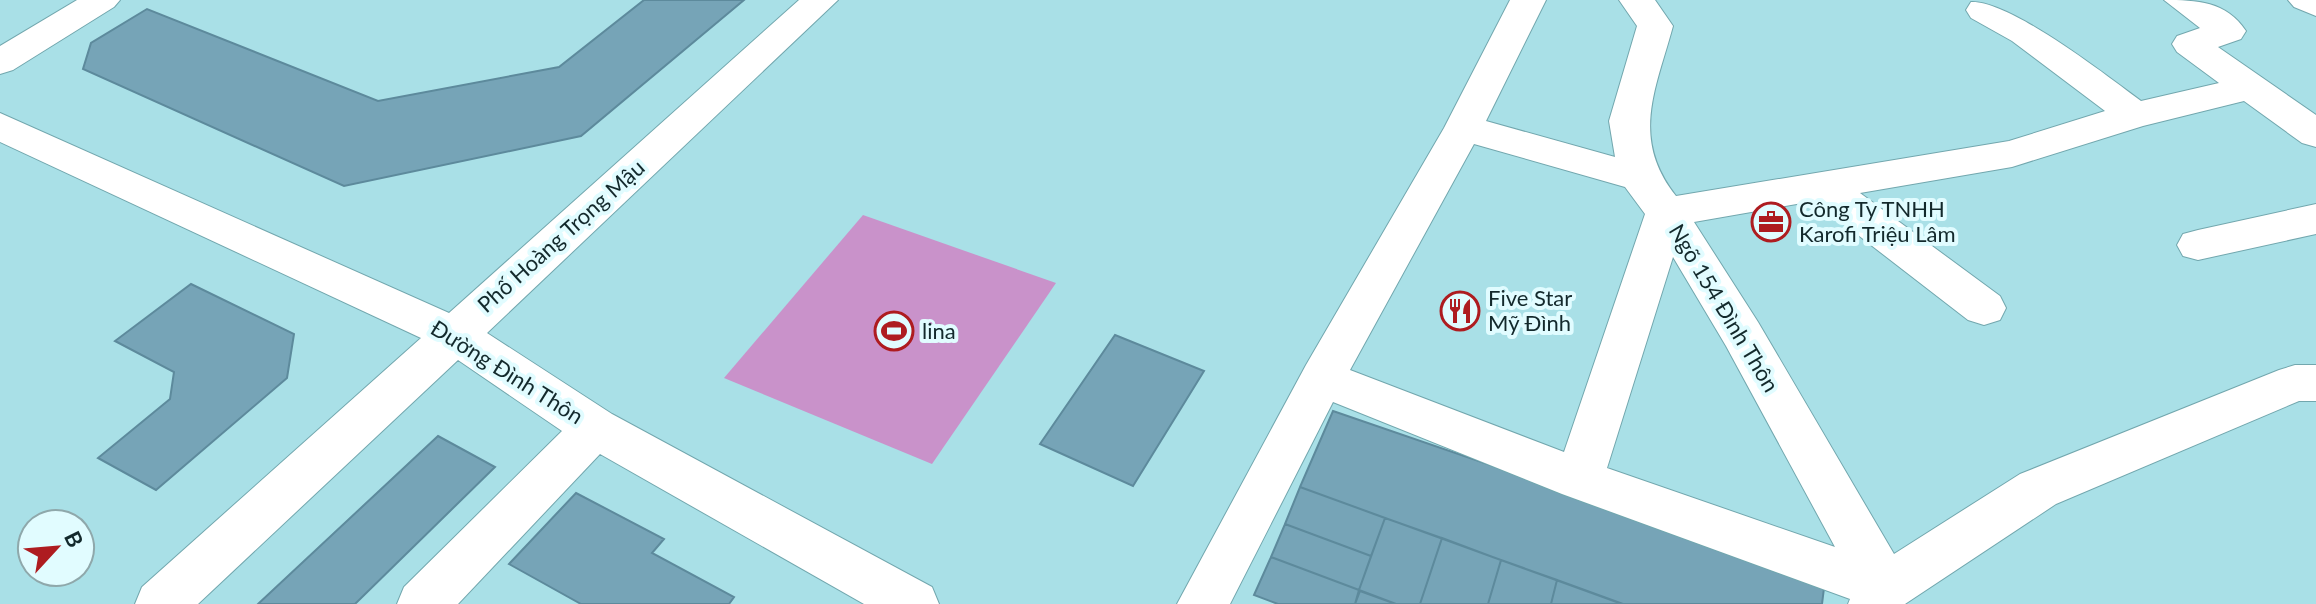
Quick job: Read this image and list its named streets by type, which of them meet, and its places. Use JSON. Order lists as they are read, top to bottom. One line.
{"streets":{"street":["Phố Hoàng Trọng Mậu","Ngõ 154 Đình Thôn","Đường Đình Thôn"]},"crossings":[["Phố Hoàng Trọng Mậu","Đường Đình Thôn"]],"places":{"office":["Công Ty TNHH Karofi Triệu Lâm"],"restaurant":["Five Star Mỹ Đình"],"sports":["lina"]},"north":"top right"}
